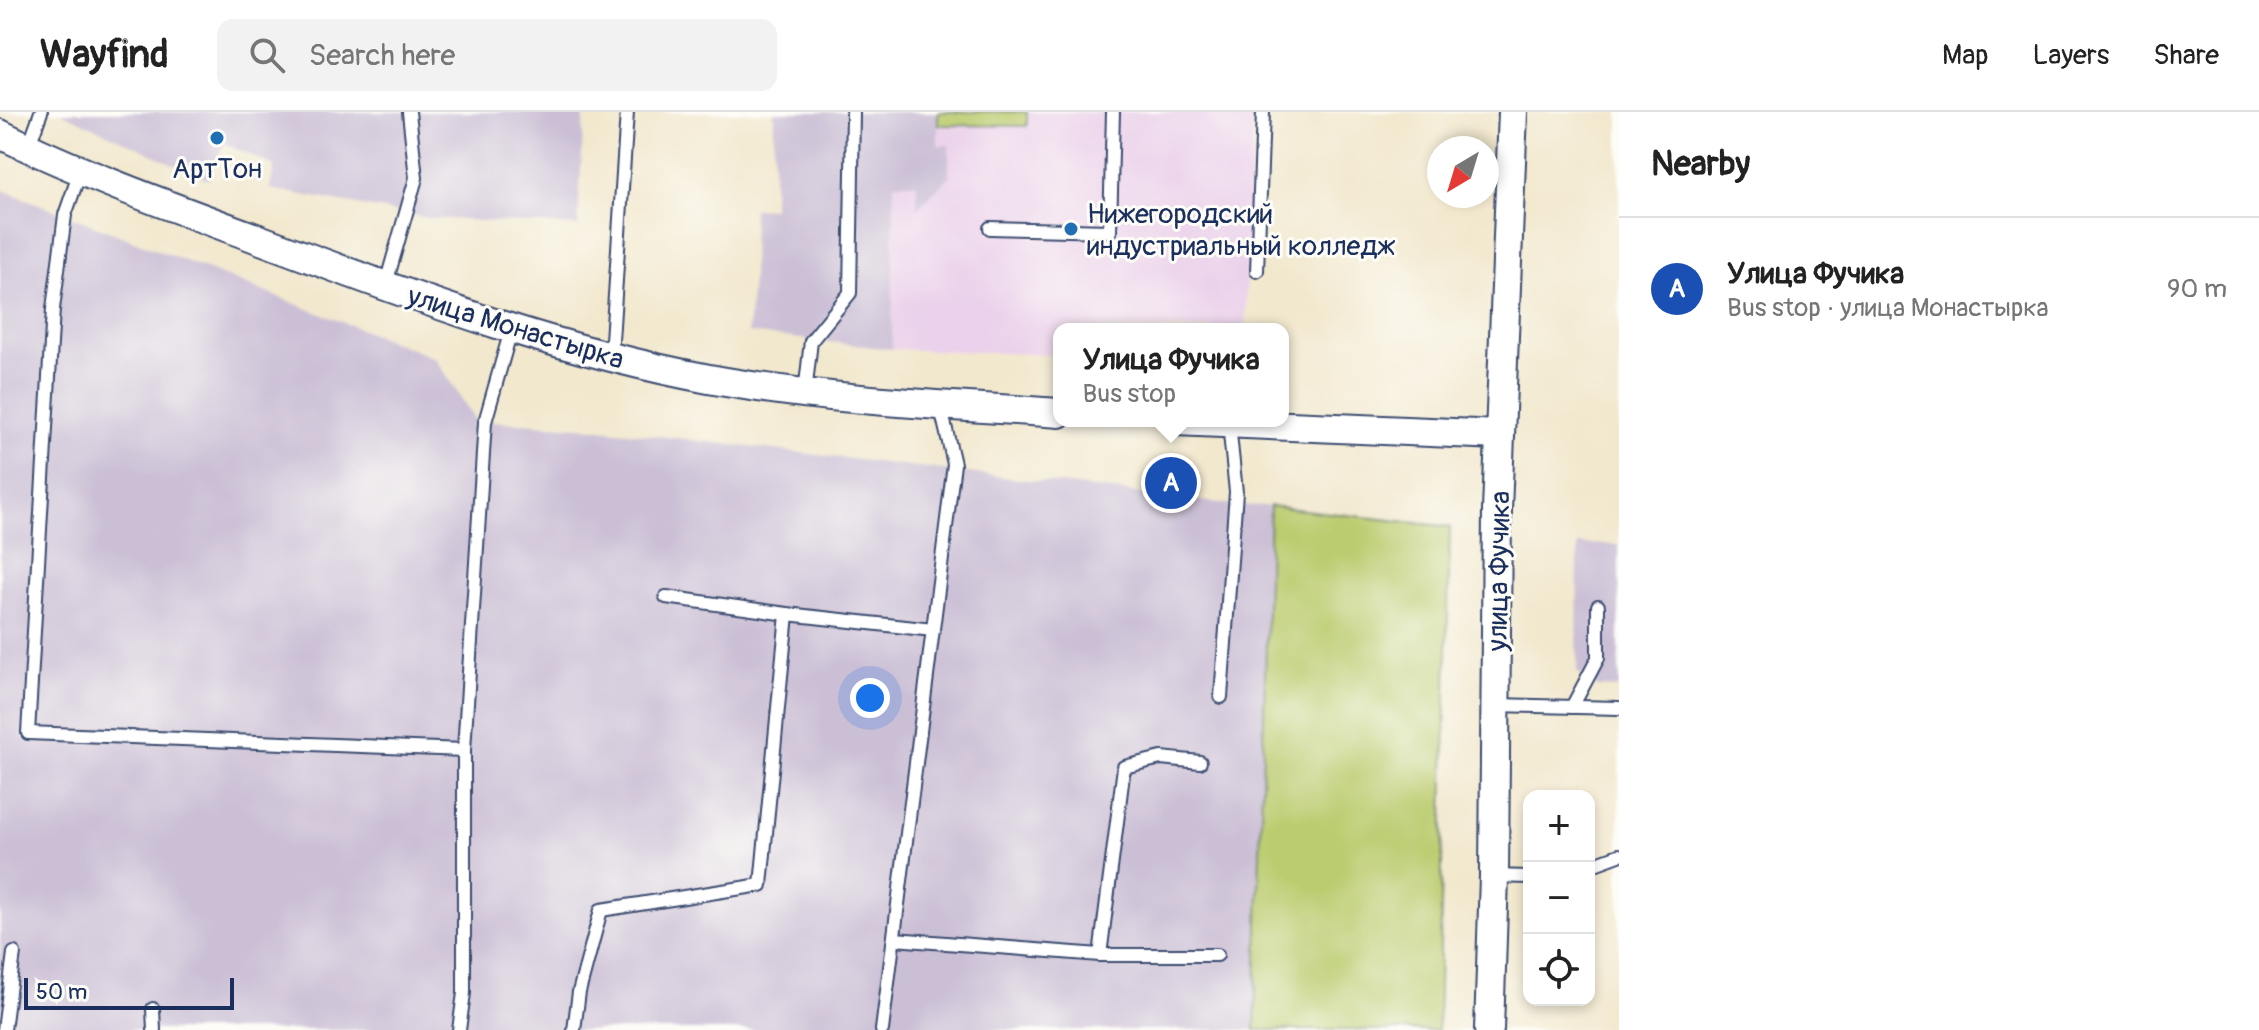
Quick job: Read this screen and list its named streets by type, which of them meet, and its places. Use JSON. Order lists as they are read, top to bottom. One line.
{"streets":{"street":["улица Монастырка","улица Фучика"]},"places":["АртТон","Нижегородский индустриальный колледж"],"scale_bar":"50 m","north":"bottom left","page":{"header":"Wayfind","search":"Search here","nav":["Map","Layers","Share"],"heading":"Nearby","list":[{"mark":"A","name":"Улица Фучика","note":"Bus stop · улица Монастырка","value":"90 m"}],"popup":["Улица Фучика","Bus stop"],"pins":"A","map_buttons":["+","−"],"scale":"50 m"}}
